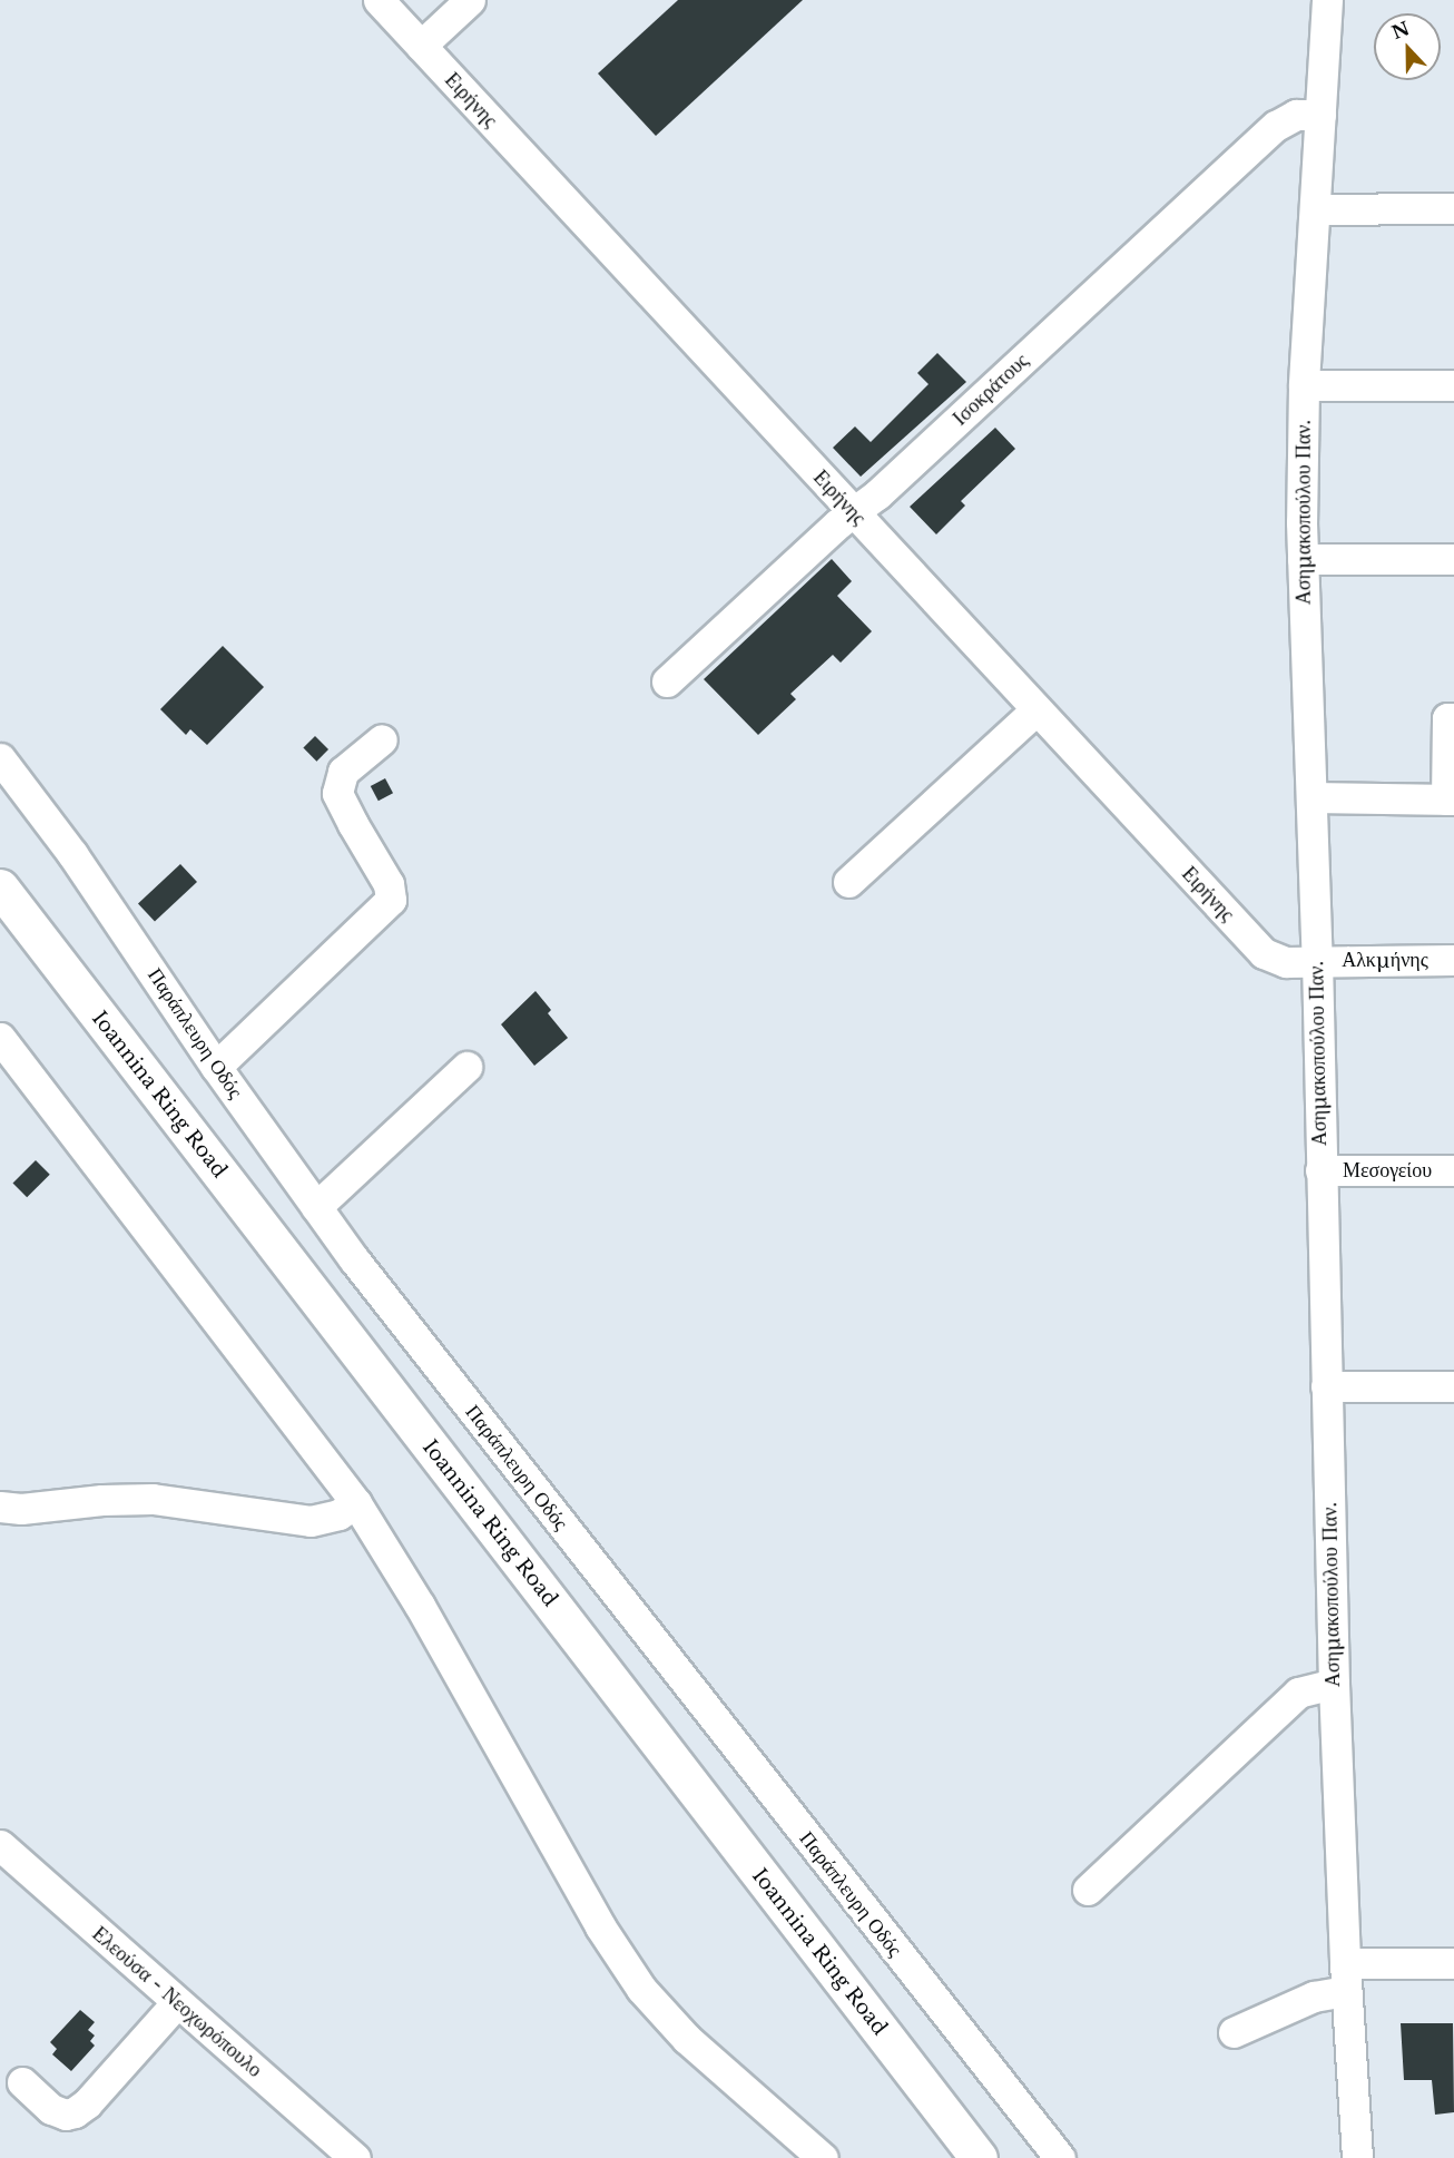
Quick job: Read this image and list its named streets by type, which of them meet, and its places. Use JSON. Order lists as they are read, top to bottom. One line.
{"streets":{"highway":["Ioannina Ring Road"],"street":["Ειρήνης","Ισοκράτους","Ασημακοπούλου Παν.","Αλκμήνης","Παράπλευρη Οδός","Μεσογείου","Ελεούσα - Νεοχωρόπουλο"]},"crossings":[["Ειρήνης","Ισοκράτους"],["Ειρήνης","Ασημακοπούλου Παν."],["Ειρήνης","Αλκμήνης"],["Ισοκράτους","Ασημακοπούλου Παν."],["Ασημακοπούλου Παν.","Αλκμήνης"],["Ασημακοπούλου Παν.","Μεσογείου"]],"north":"top"}
